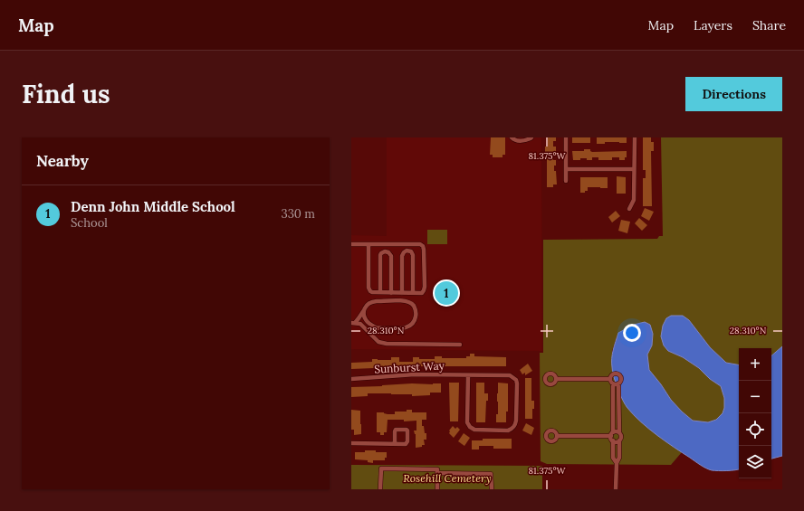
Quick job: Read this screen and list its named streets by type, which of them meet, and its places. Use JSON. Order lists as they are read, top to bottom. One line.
{"streets":{"street":["Sunburst Way"]},"parks":["Rosehill Cemetery"],"page":{"header":"Map","nav":["Map","Layers","Share"],"buttons":"Directions","title":"Find us","heading":"Nearby","list":[{"mark":"1","name":"Denn John Middle School","note":"School","value":"330 m"}],"pins":"1","map_buttons":["+","−"]},"coordinates":["81.375°W","28.310°N"]}
